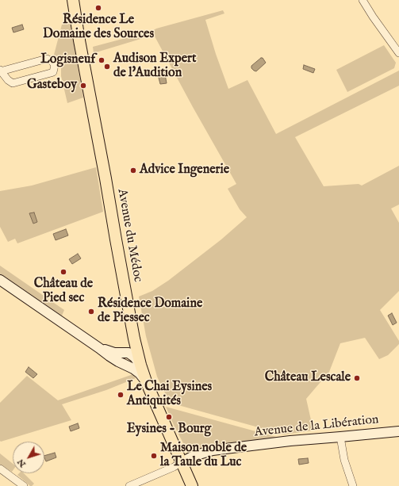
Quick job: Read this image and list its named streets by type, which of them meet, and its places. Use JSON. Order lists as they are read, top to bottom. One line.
{"streets":{"main road":["Avenue du Médoc"],"street":["Avenue de la Libération"]},"crossings":[["Avenue du Médoc","Avenue de la Libération"]],"places":["Résidence Le Domaine des Sources","Logisneuf","Audison Expert de l'Audition","Gasteboy","Advice Ingenerie","Château de Pied sec","Résidence Domaine de Piessec","Château Lescale","Le Chai Eysines Antiquités","Eysines - Bourg","Maison noble de la Taule du Luc"],"north":"bottom left"}
